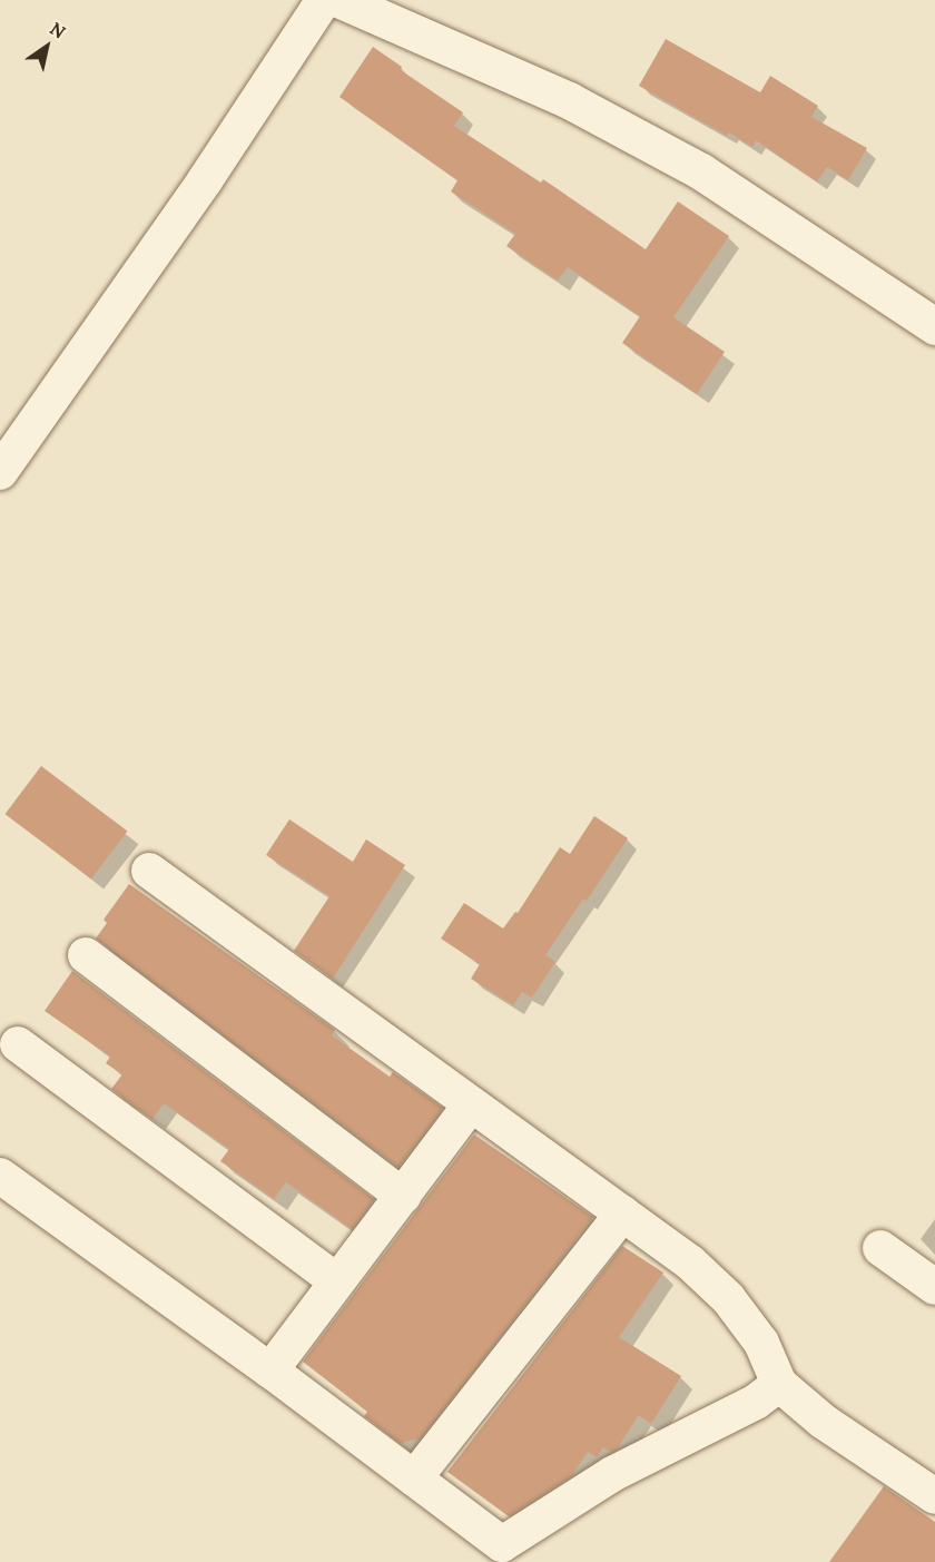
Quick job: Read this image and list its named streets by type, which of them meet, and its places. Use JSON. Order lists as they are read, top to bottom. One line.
{"north":"top right"}
